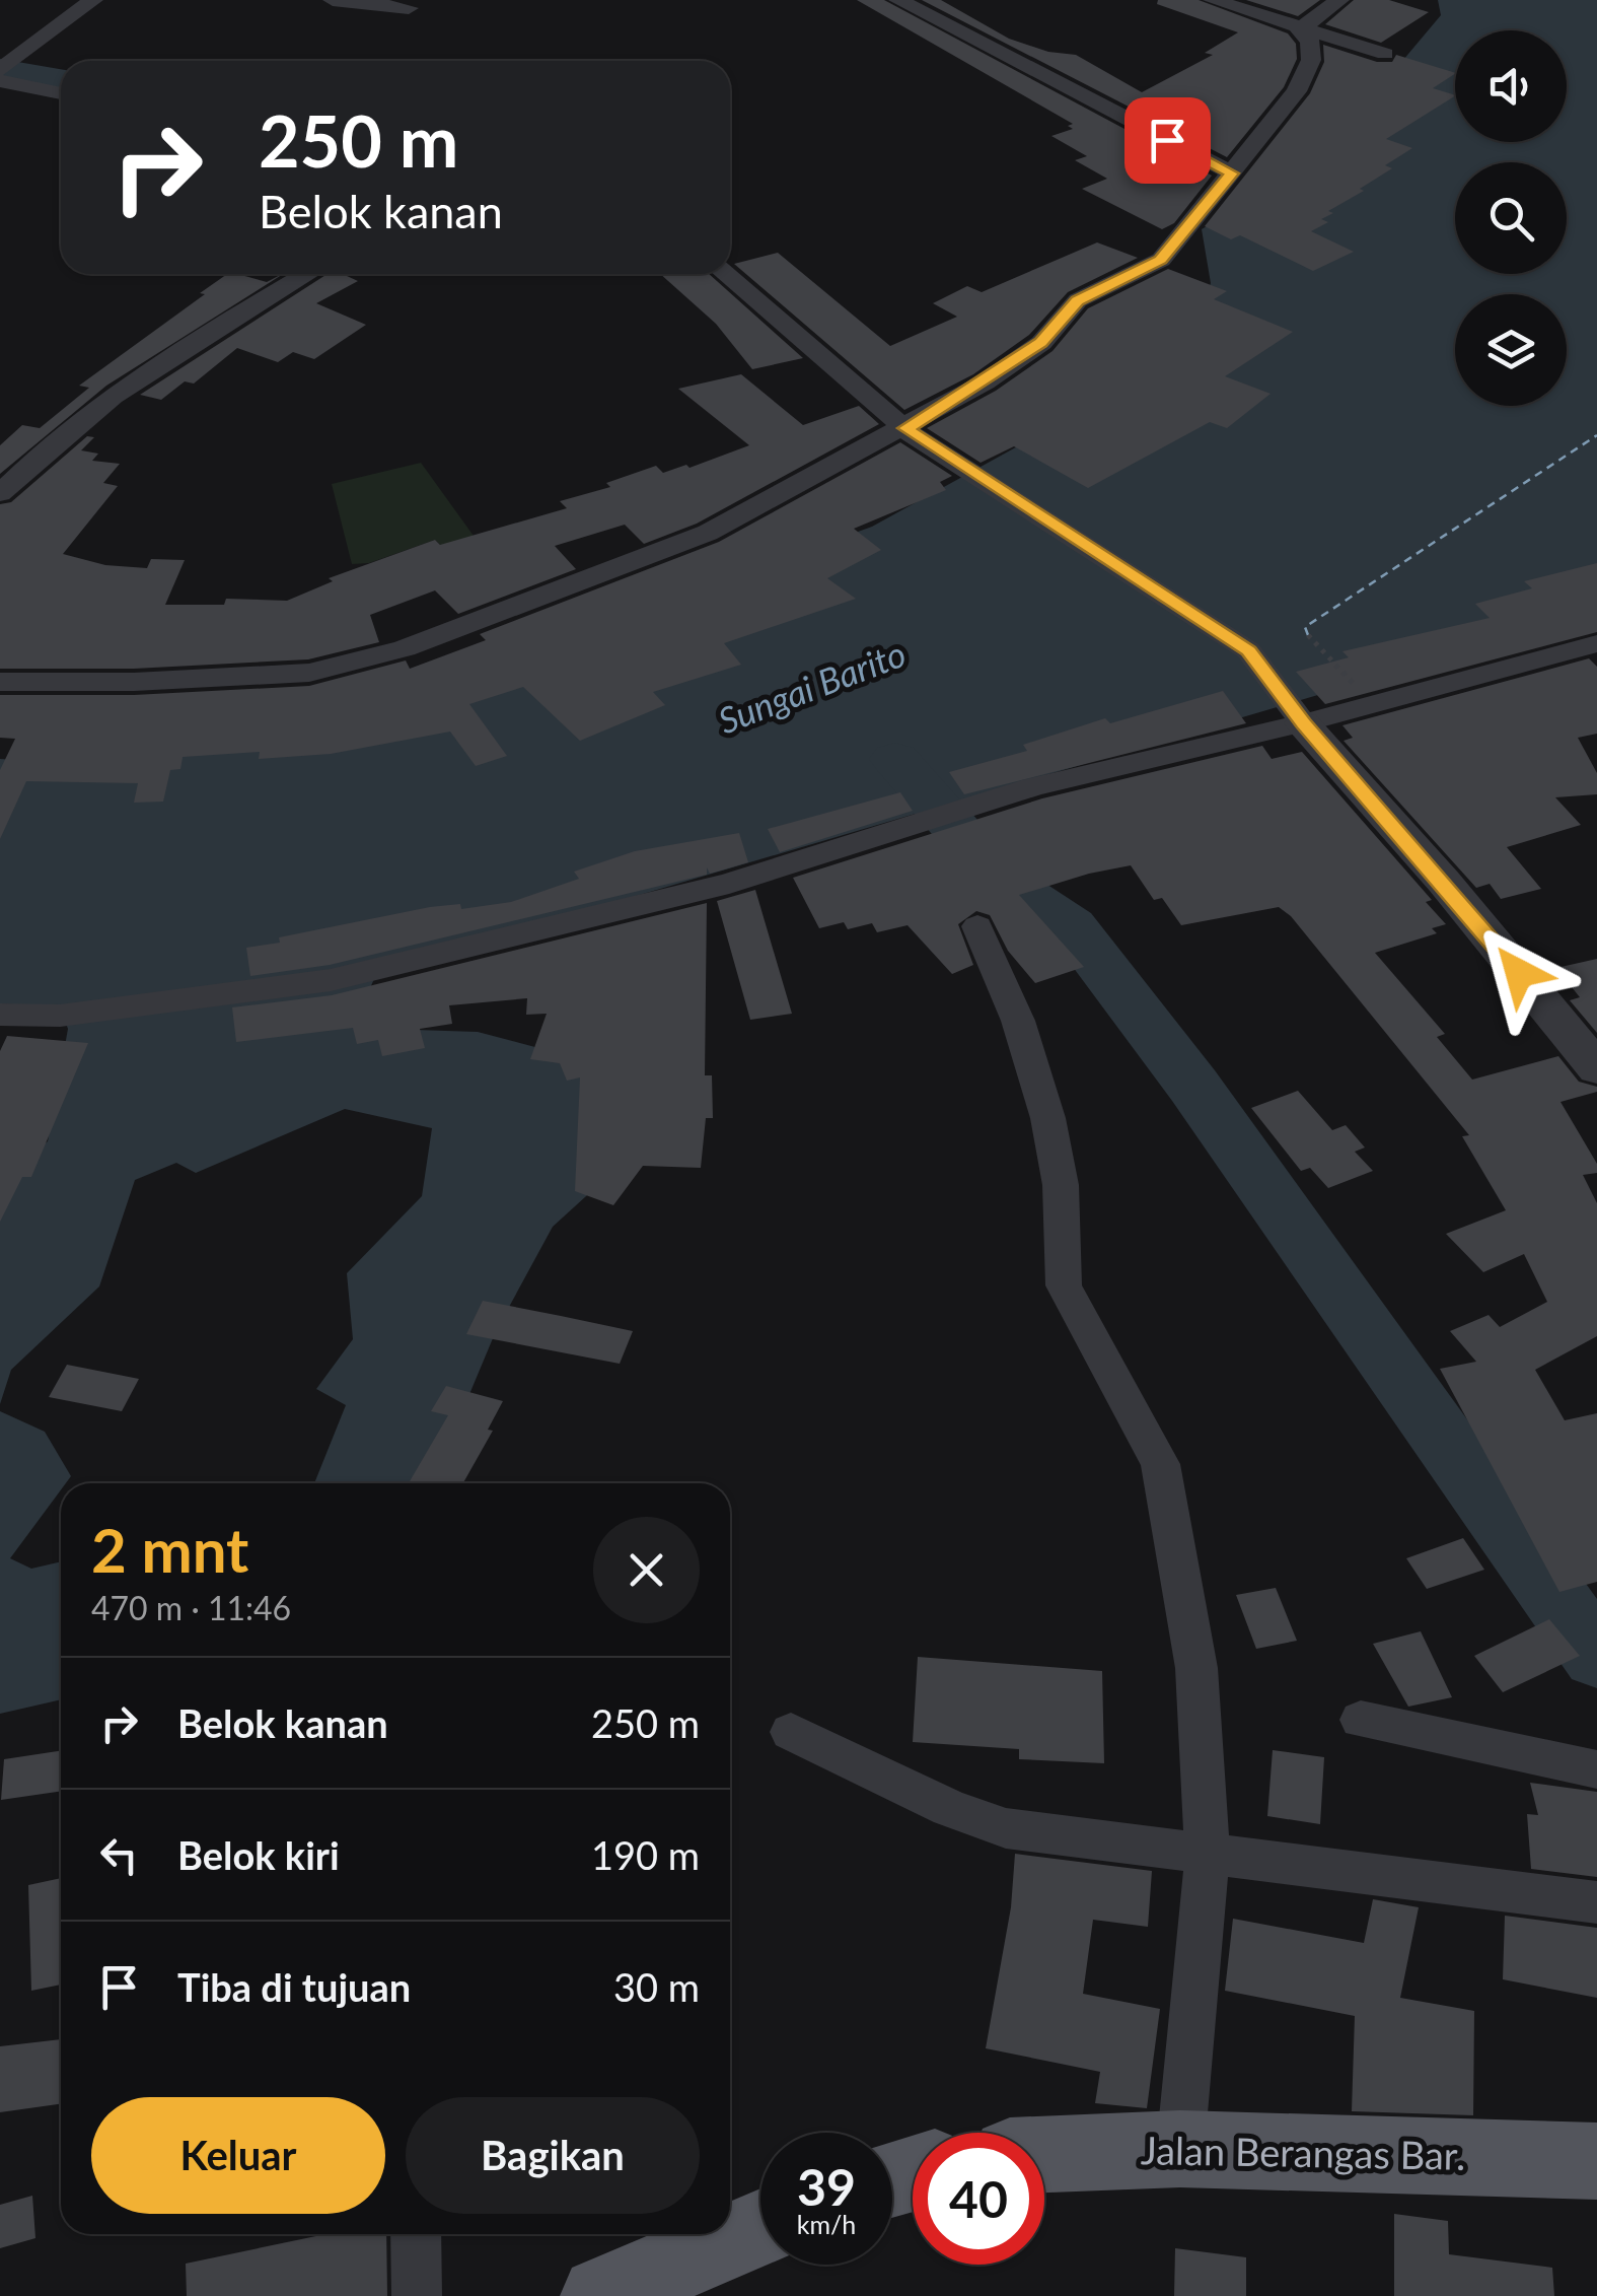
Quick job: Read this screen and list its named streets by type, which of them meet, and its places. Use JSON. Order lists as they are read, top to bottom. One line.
{"streets":{"main road":["Jalan Berangas Bar."]},"water":["Sungai Barito"],"page":{"turn":["250 m","Belok kanan"],"heading":["2 mnt","470 m · 11:46"],"list":[{"name":"Belok kanan","value":"250 m"},{"name":"Belok kiri","value":"190 m"},{"name":"Tiba di tujuan","value":"30 m"}],"buttons":["Keluar","Bagikan"],"speed":"39 km/h","limit":"40"}}
